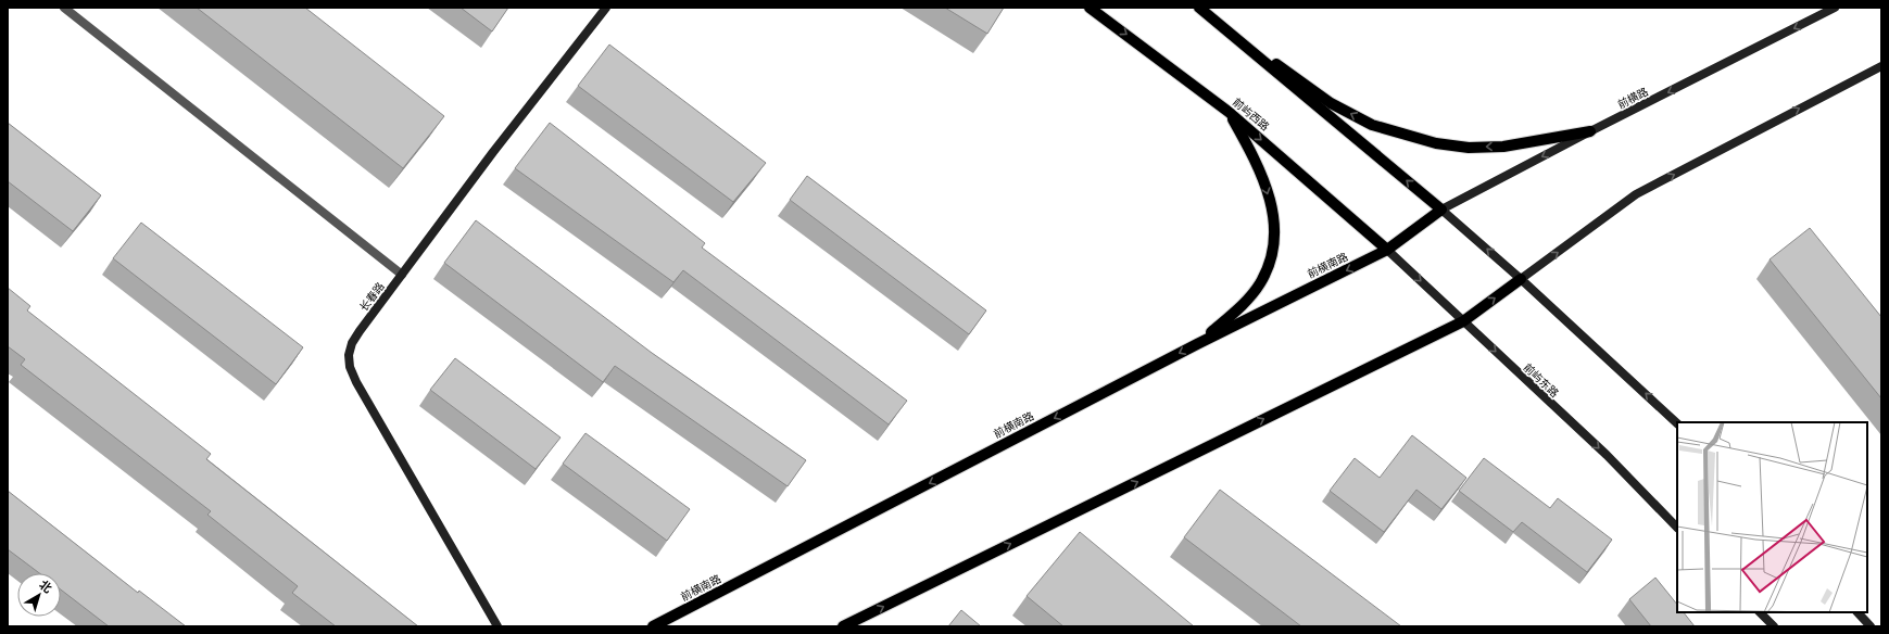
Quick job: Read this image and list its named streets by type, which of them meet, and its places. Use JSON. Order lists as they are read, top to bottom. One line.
{"streets":{"main road":["前横路","前屿西路","前横南路","长春路","前屿东路"]},"crossings":[["前横路","前横南路"],["前屿西路","前横南路"],["前屿西路","前屿东路"],["前横南路","前屿东路"]],"north":"top right"}
